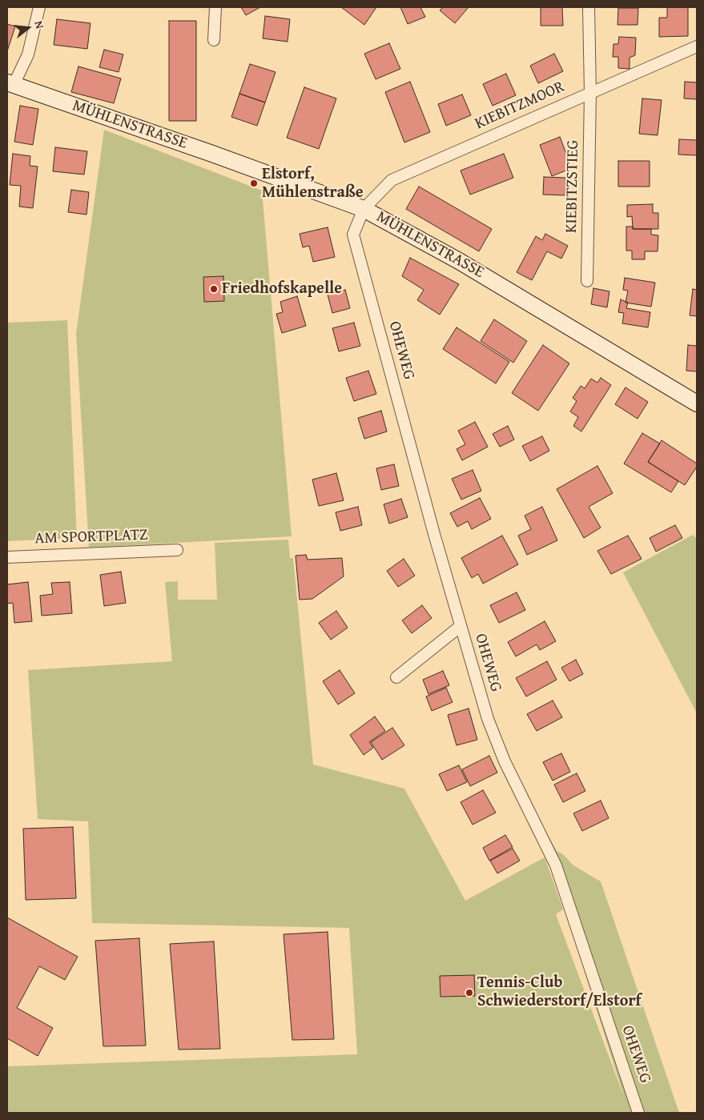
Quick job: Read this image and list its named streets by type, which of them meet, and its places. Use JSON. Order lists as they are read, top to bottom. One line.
{"streets":{"main road":["MÜHLENSTRASSE"],"street":["KIEBITZMOOR","KIEBITZSTIEG","OHEWEG","AM SPORTPLATZ"]},"crossings":[["KIEBITZMOOR","MÜHLENSTRASSE"],["KIEBITZMOOR","KIEBITZSTIEG"],["KIEBITZMOOR","OHEWEG"],["MÜHLENSTRASSE","OHEWEG"]],"places":["Elstorf, Mühlenstraße","Friedhofskapelle","Tennis-Club Schwiederstorf/Elstorf"],"north":"right"}
